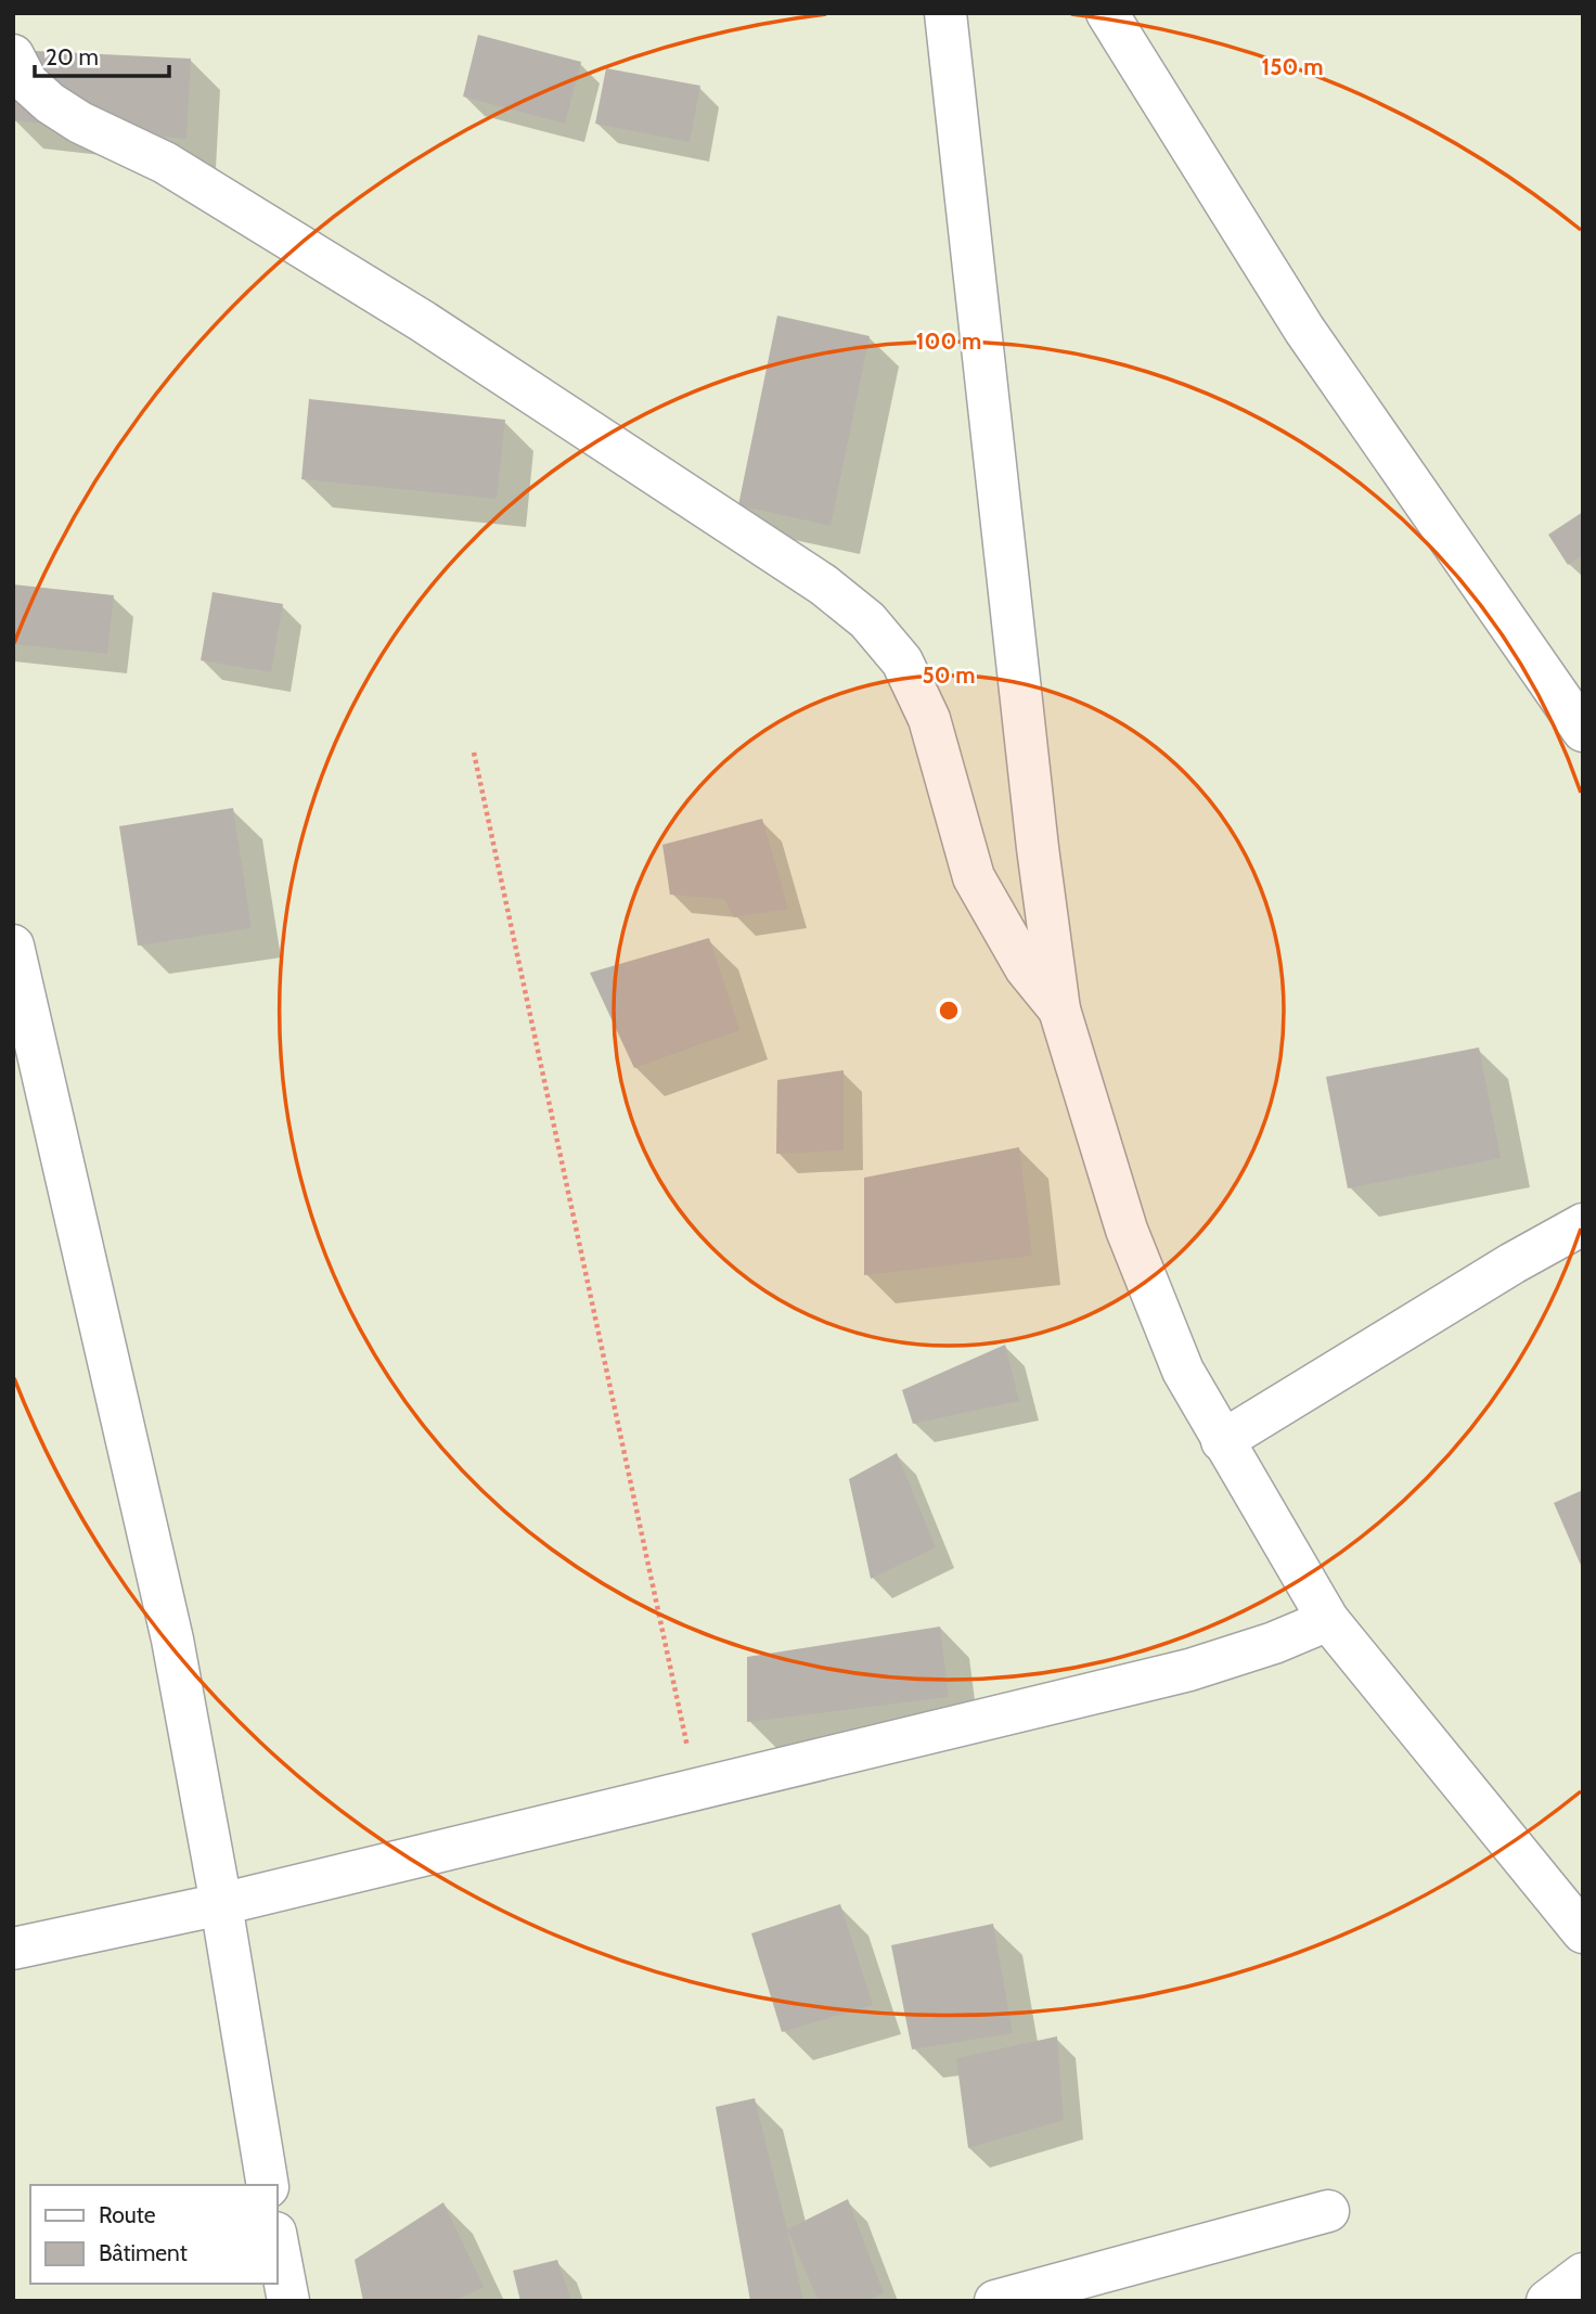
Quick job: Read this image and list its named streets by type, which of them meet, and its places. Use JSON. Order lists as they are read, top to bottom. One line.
{"legend":["Route","Bâtiment"],"scale_bar":"20 m","rings":["150 m","100 m","50 m"]}
